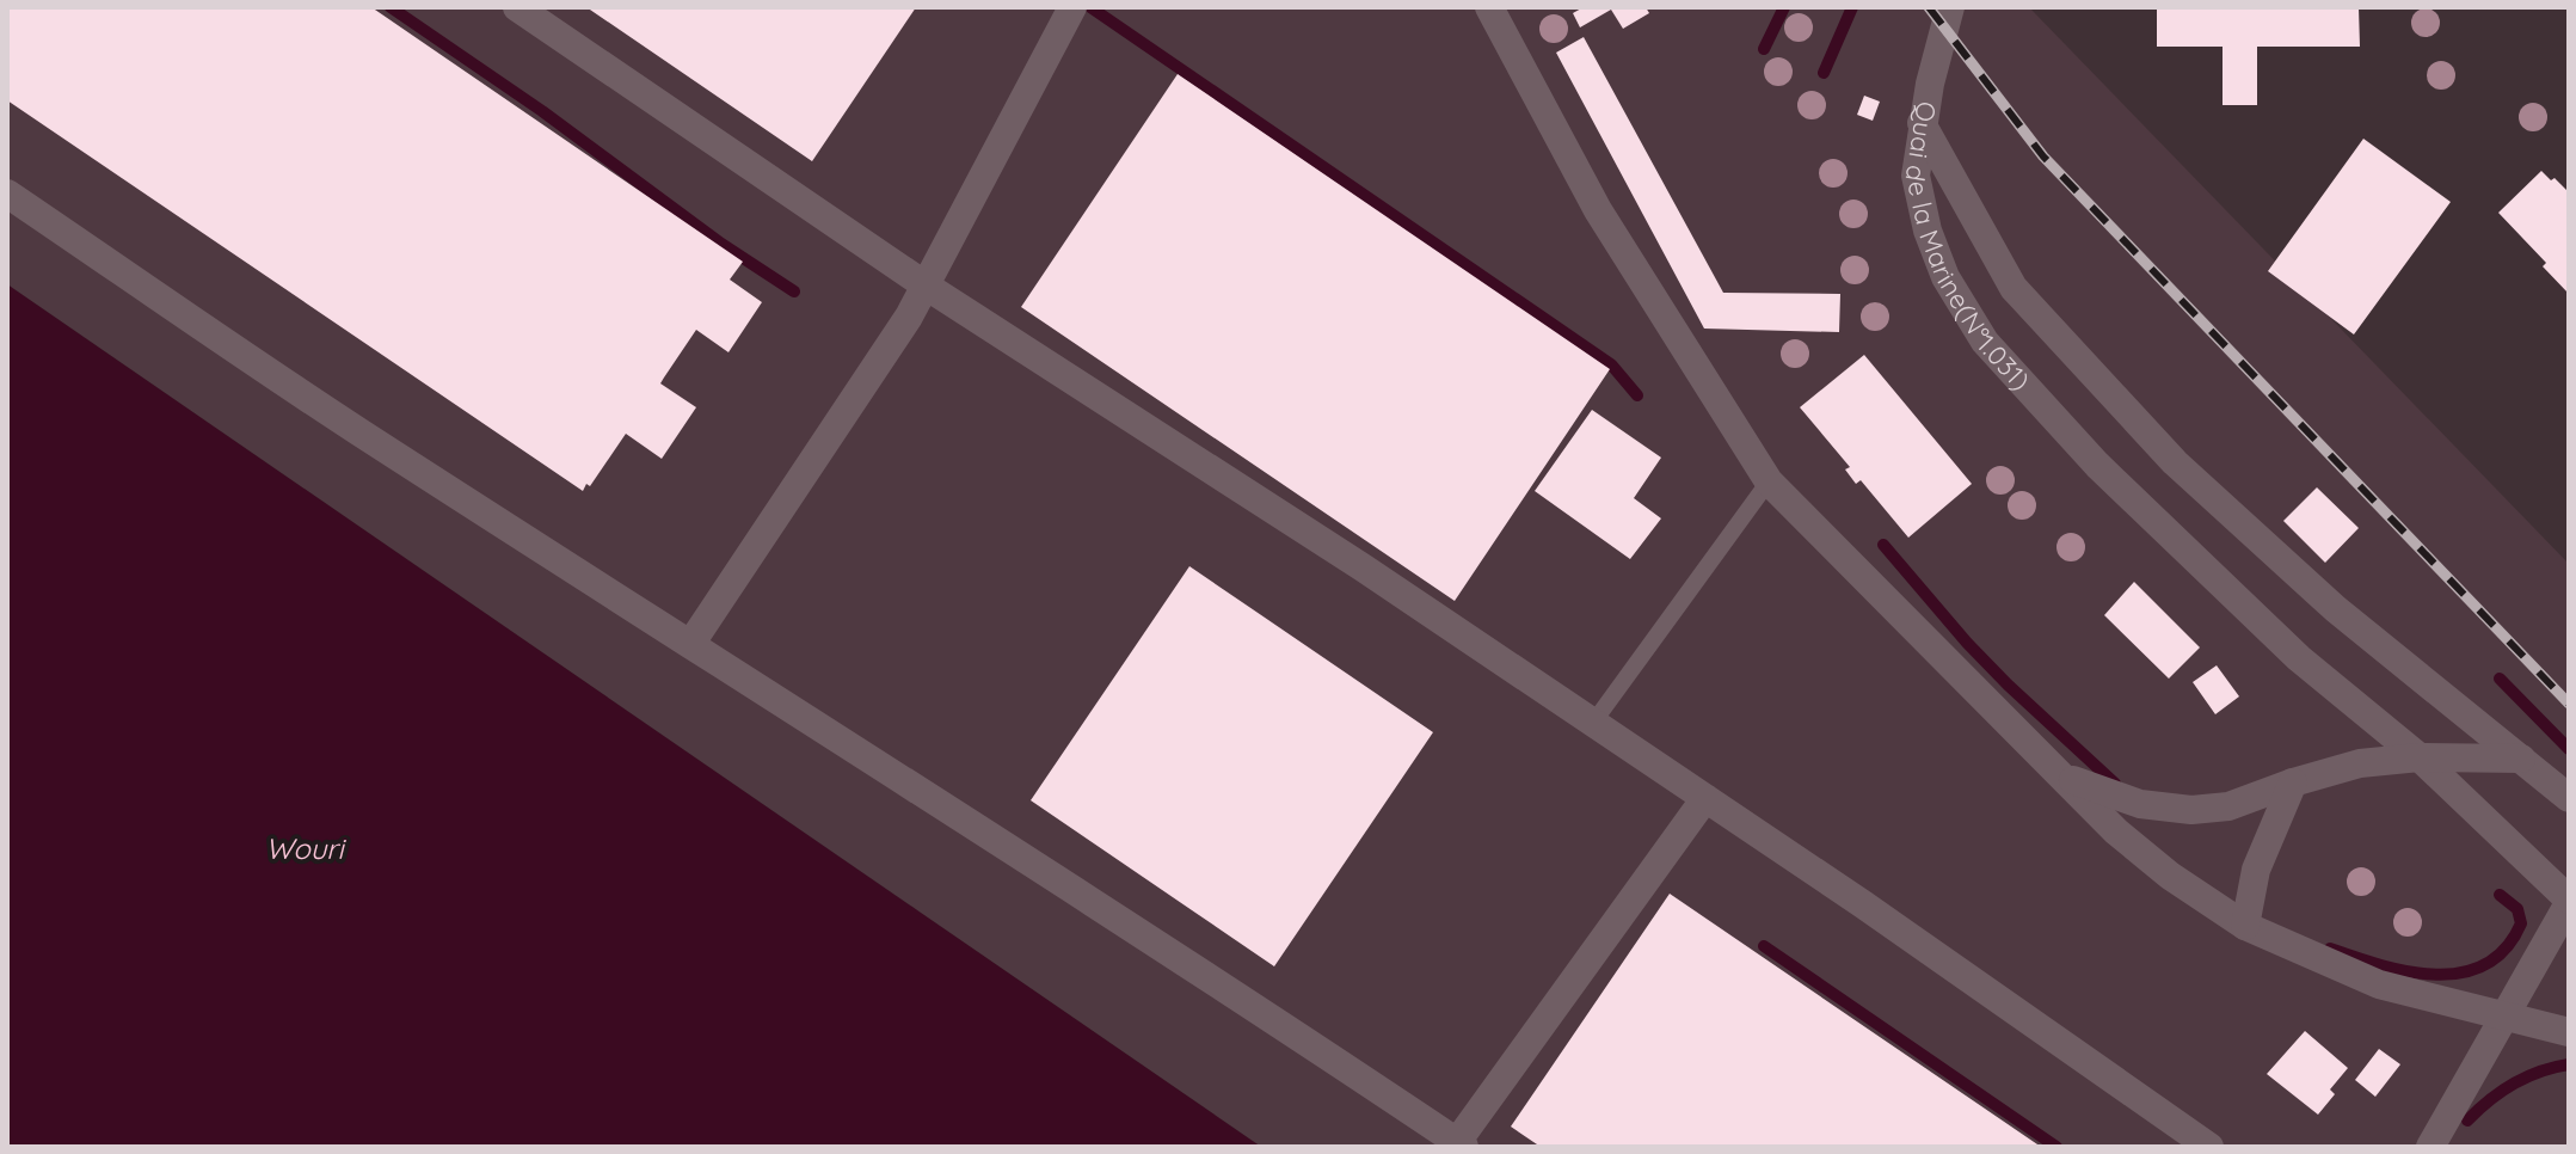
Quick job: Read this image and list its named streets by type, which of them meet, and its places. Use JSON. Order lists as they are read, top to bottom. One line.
{"streets":{"street":["Quai de la Marine(N°1.031)"]},"water":["Wouri"]}
